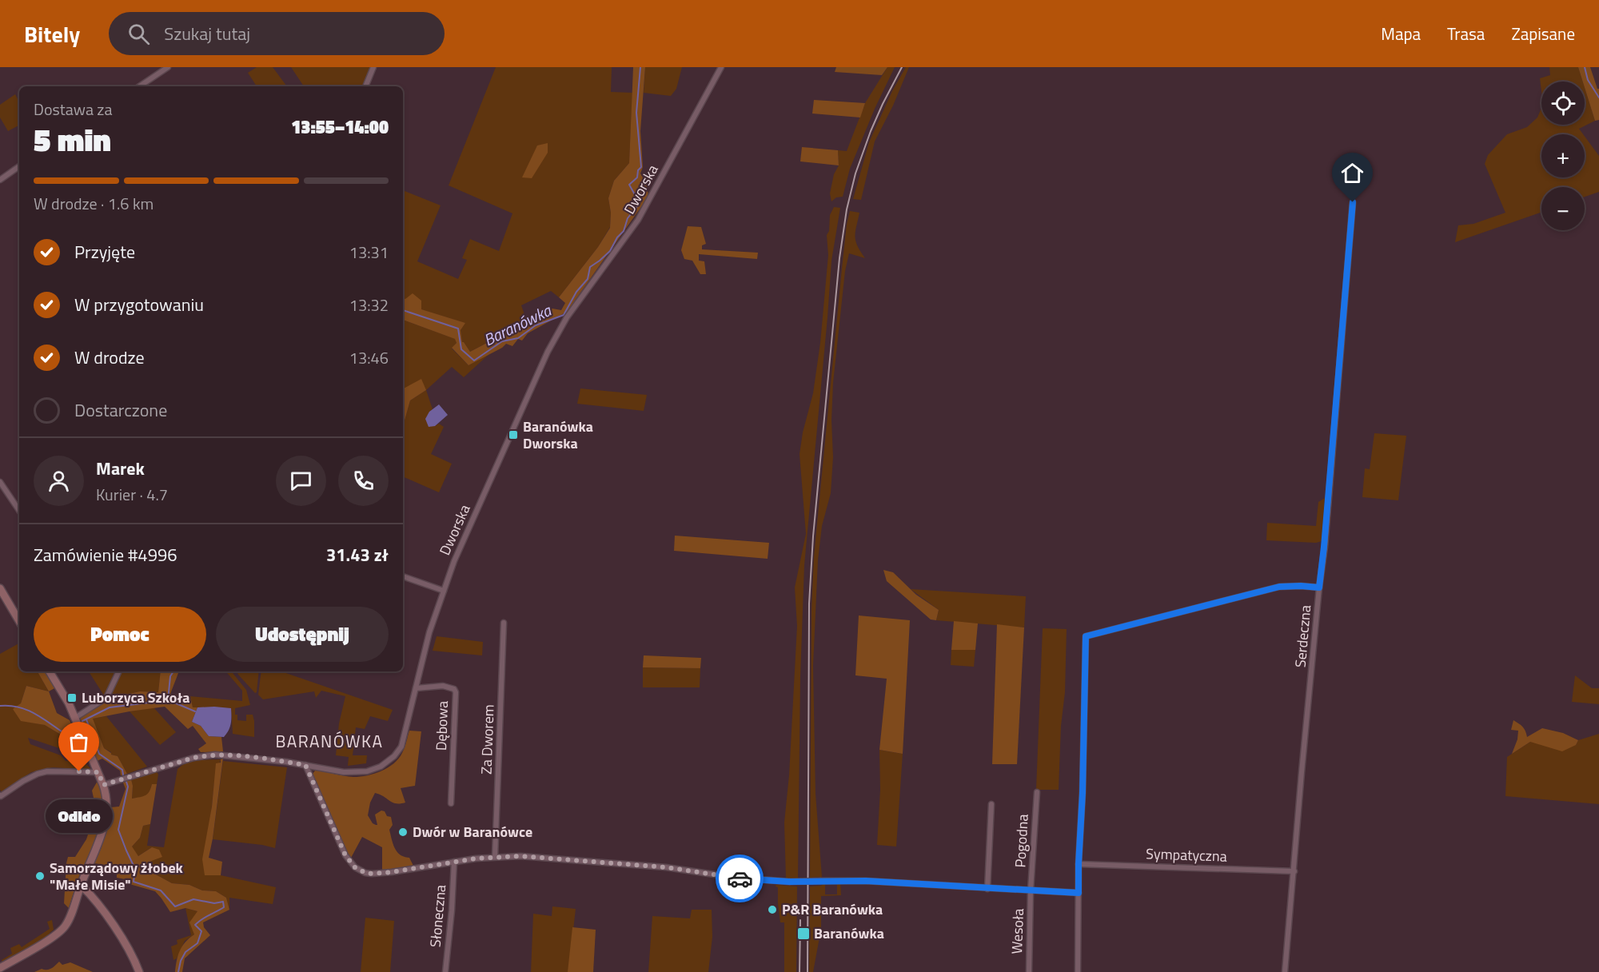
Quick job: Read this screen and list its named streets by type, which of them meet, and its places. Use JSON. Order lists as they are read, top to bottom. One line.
{"streets":{"street":["Dworska","Serdeczna","Dębowa","Za Dworem","Pogodna","Sympatyczna","Słoneczna","Wesoła"]},"crossings":[["Dworska","Dębowa"],["Serdeczna","Sympatyczna"],["Pogodna","Wesoła"]],"districts":["BARANÓWKA"],"water":["Baranówka"],"places":{"transit":["Baranówka Dworska","Luborzyca Szkoła","Baranówka"],"other":["Odido","Dwór w Baranówce","Samorządowy żłobek \"Małe Misie\"","P&R Baranówka"]},"page":{"header":"Bitely","search":"Szukaj tutaj","nav":["Mapa","Trasa","Zapisane"],"map_buttons":["+","−"],"heading":["5 min","Dostawa za","13:55–14:00"],"panel":["Marek","Kurier · 4.7","Zamówienie #4996","31.43 zł"],"bar":"W drodze · 1.6 km","list":[["Przyjęte","13:31"],["W przygotowaniu","13:32"],["W drodze","13:46"],"Dostarczone"],"buttons":["Pomoc","Udostępnij"],"bubble":"Odido"}}
